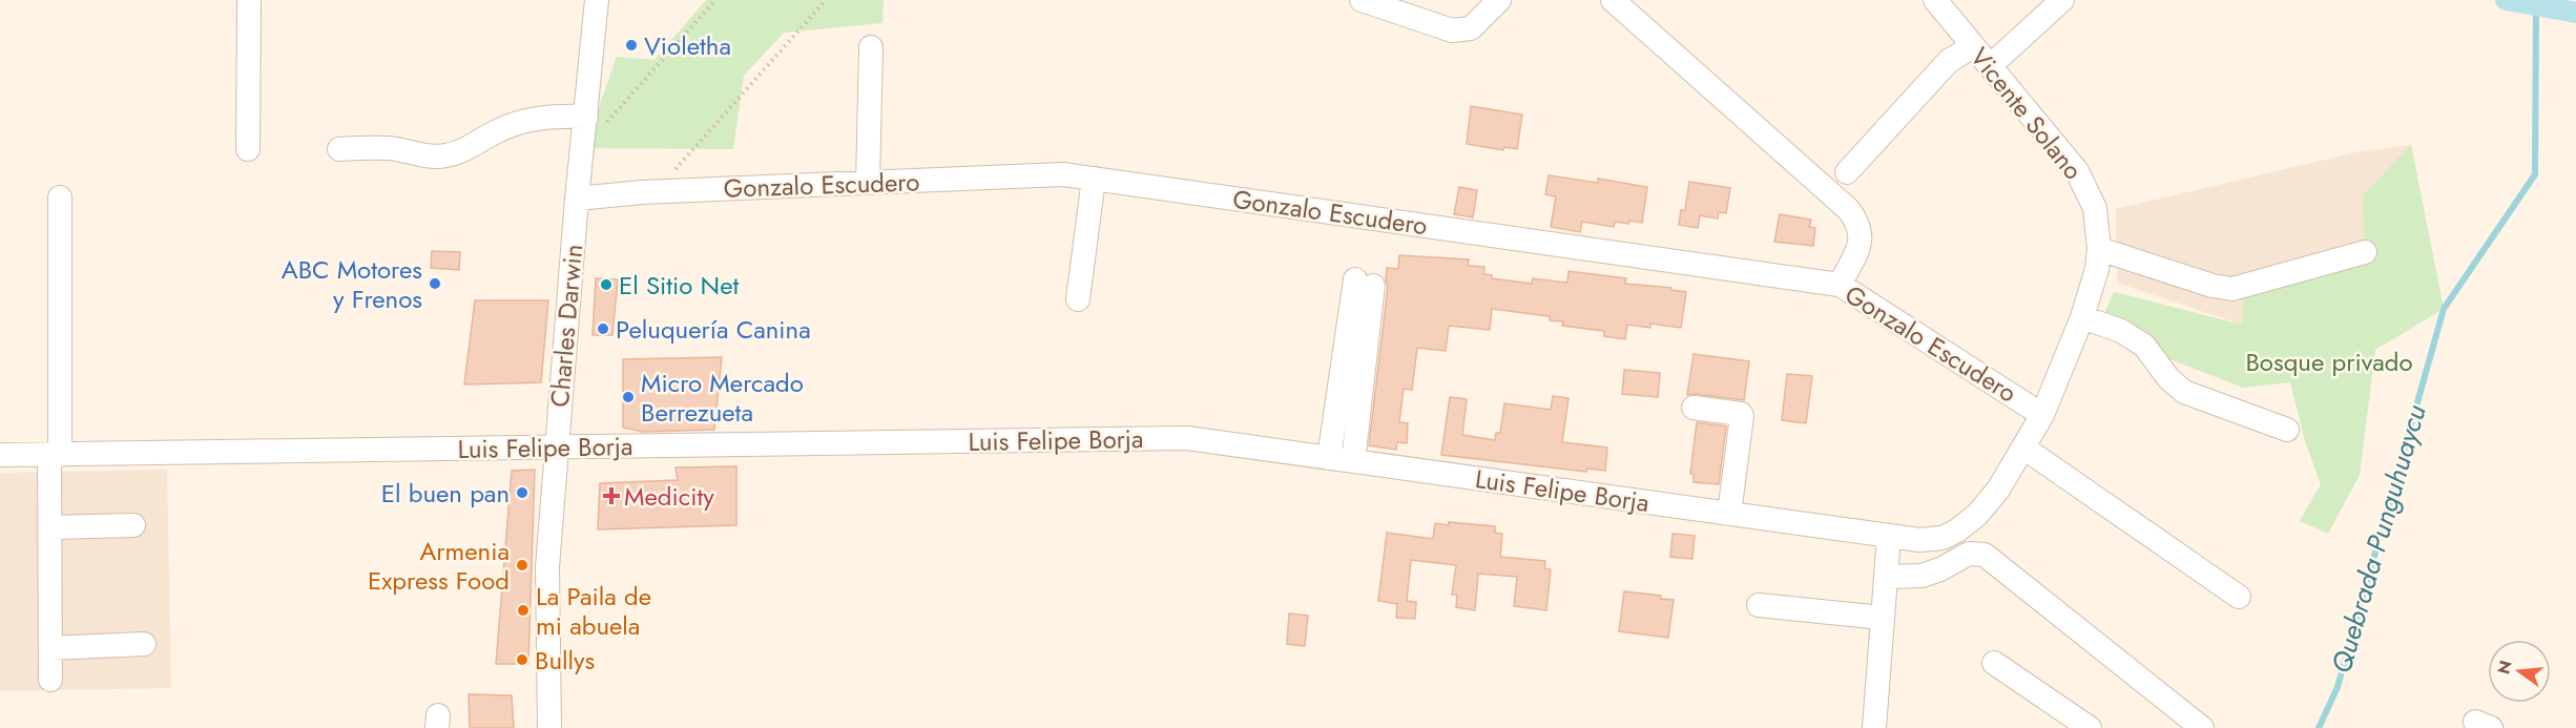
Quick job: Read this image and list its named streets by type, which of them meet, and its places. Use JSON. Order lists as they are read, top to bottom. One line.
{"streets":{"street":["Vicente Solano","Gonzalo Escudero","Charles Darwin","Luis Felipe Borja"]},"crossings":[["Vicente Solano","Gonzalo Escudero"],["Vicente Solano","Luis Felipe Borja"],["Gonzalo Escudero","Charles Darwin"],["Gonzalo Escudero","Luis Felipe Borja"],["Charles Darwin","Luis Felipe Borja"]],"water":["Quebrada Punguhuaycu"],"parks":["Bosque privado"],"places":{"other":["Violetha","ABC Motores y Frenos","El Sitio Net","Peluquería Canina","Micro Mercado Berrezueta","El buen pan","Armenia Express Food","La Paila de mi abuela","Bullys"],"health":["Medicity"]},"north":"left"}
